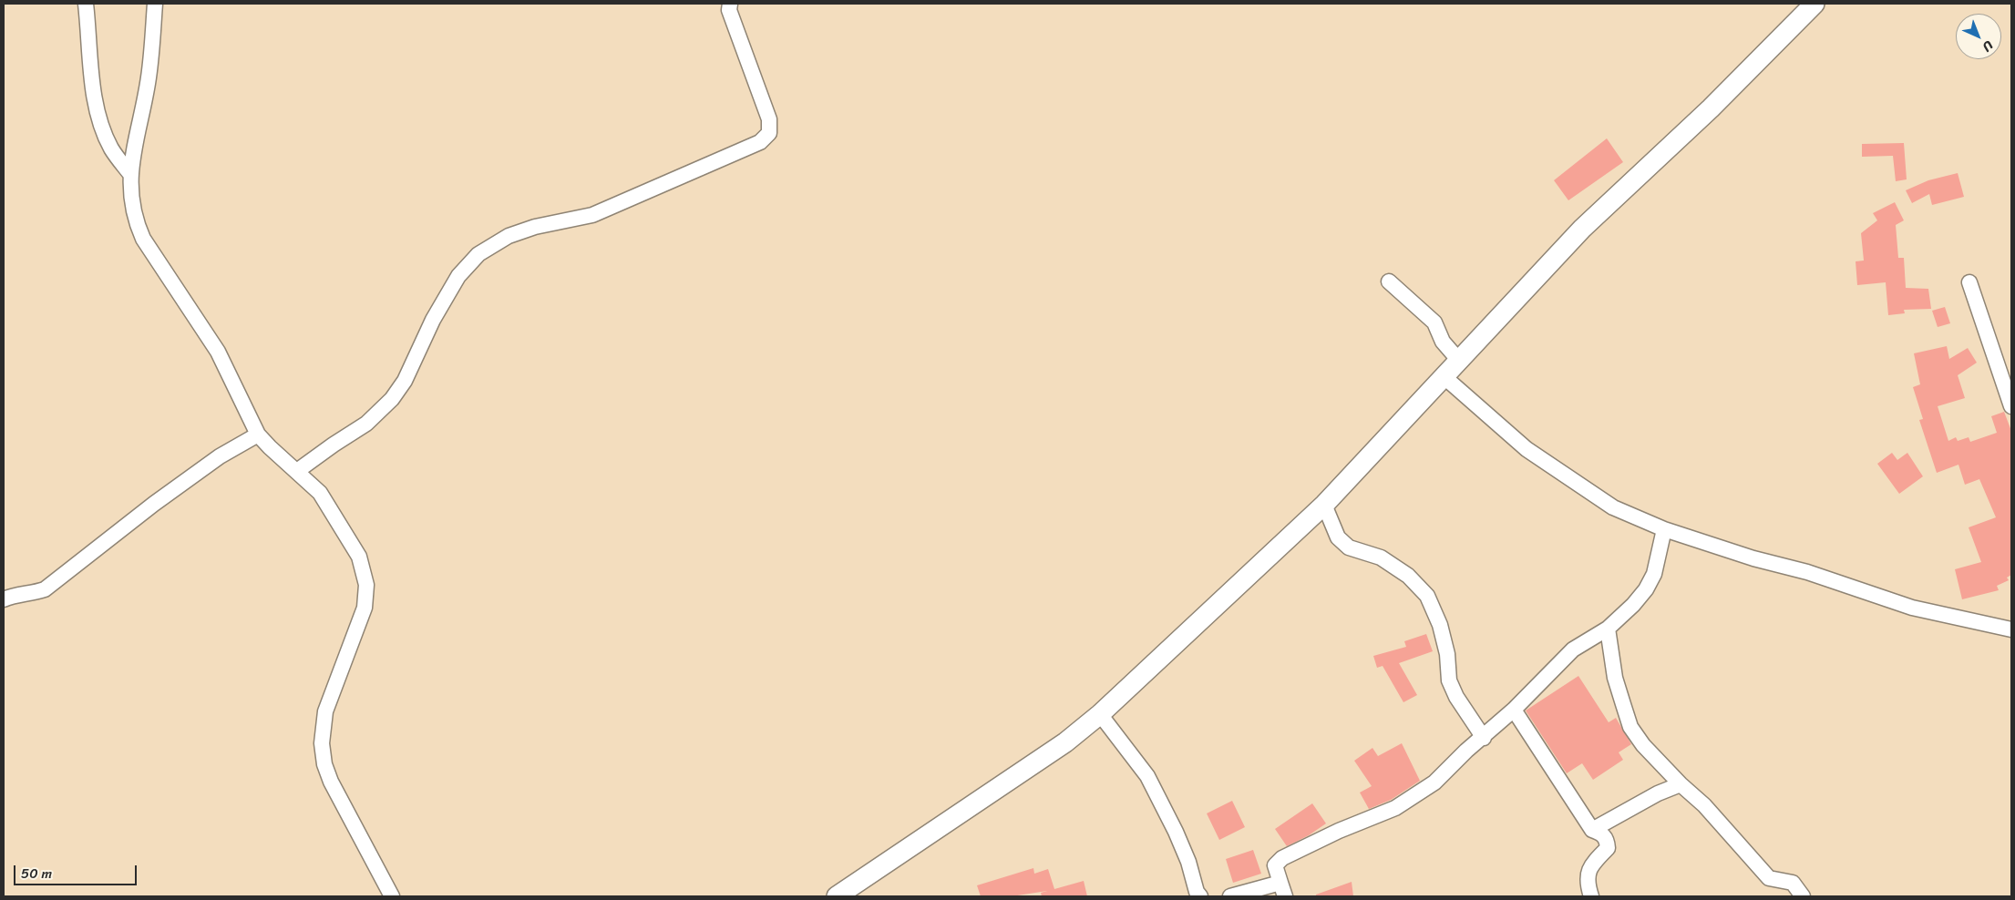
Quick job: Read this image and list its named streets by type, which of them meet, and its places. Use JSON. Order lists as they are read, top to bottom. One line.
{"scale_bar":"50 m","north":"bottom right"}
